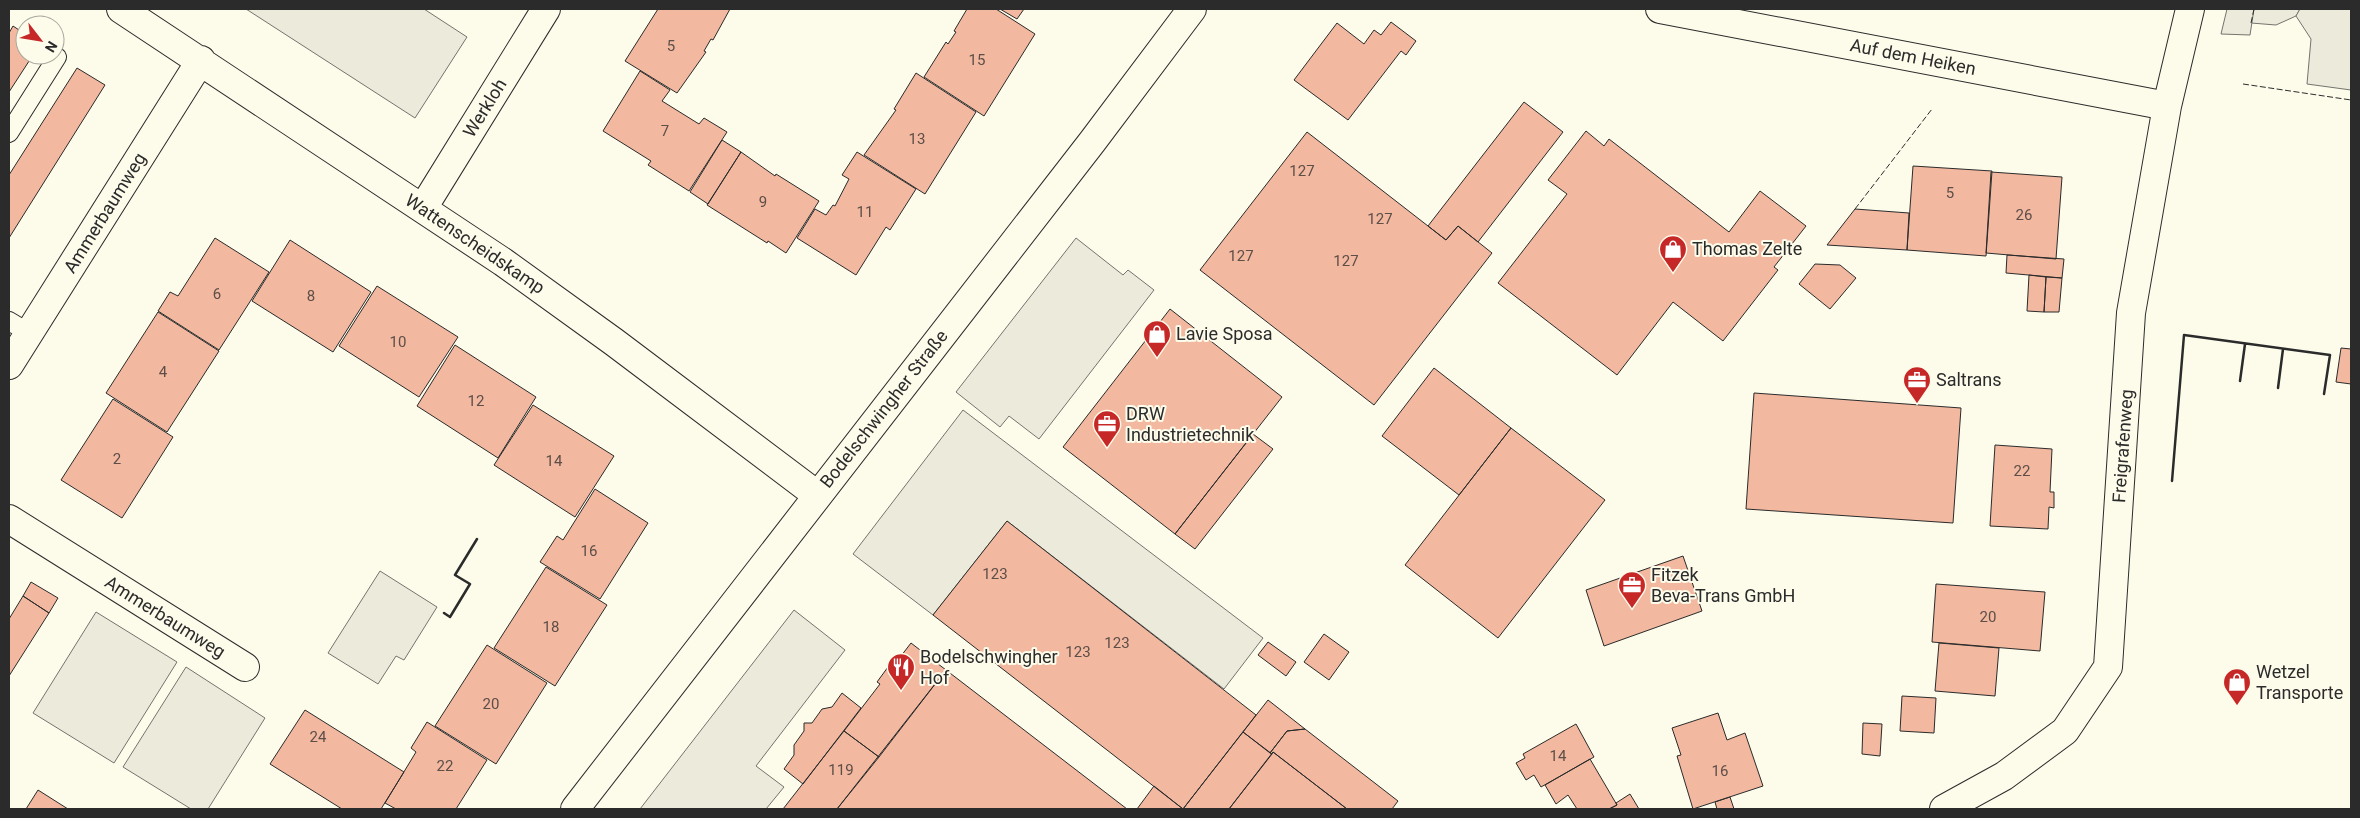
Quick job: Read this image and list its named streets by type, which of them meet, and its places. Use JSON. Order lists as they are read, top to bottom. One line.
{"streets":{"street":["Auf dem Heiken","Werkloh","Ammerbaumweg","Wattenscheidskamp","Bodelschwingher Straße","Freigrafenweg"]},"crossings":[["Auf dem Heiken","Freigrafenweg"],["Werkloh","Wattenscheidskamp"],["Ammerbaumweg","Wattenscheidskamp"],["Wattenscheidskamp","Bodelschwingher Straße"]],"places":{"shop":["Thomas Zelte","Lavie Sposa","Wetzel Transporte"],"office":["Saltrans","DRW Industrietechnik","Fitzek Beva-Trans GmbH"],"restaurant":["Bodelschwingher Hof"]},"house_numbers":["5","15","7","13","127","5","9","11","26","127","127","127","6","8","10","4","12","2","14","22","16","123","20","18","123","123","20","24","14","22","119","16"],"north":"bottom right"}
